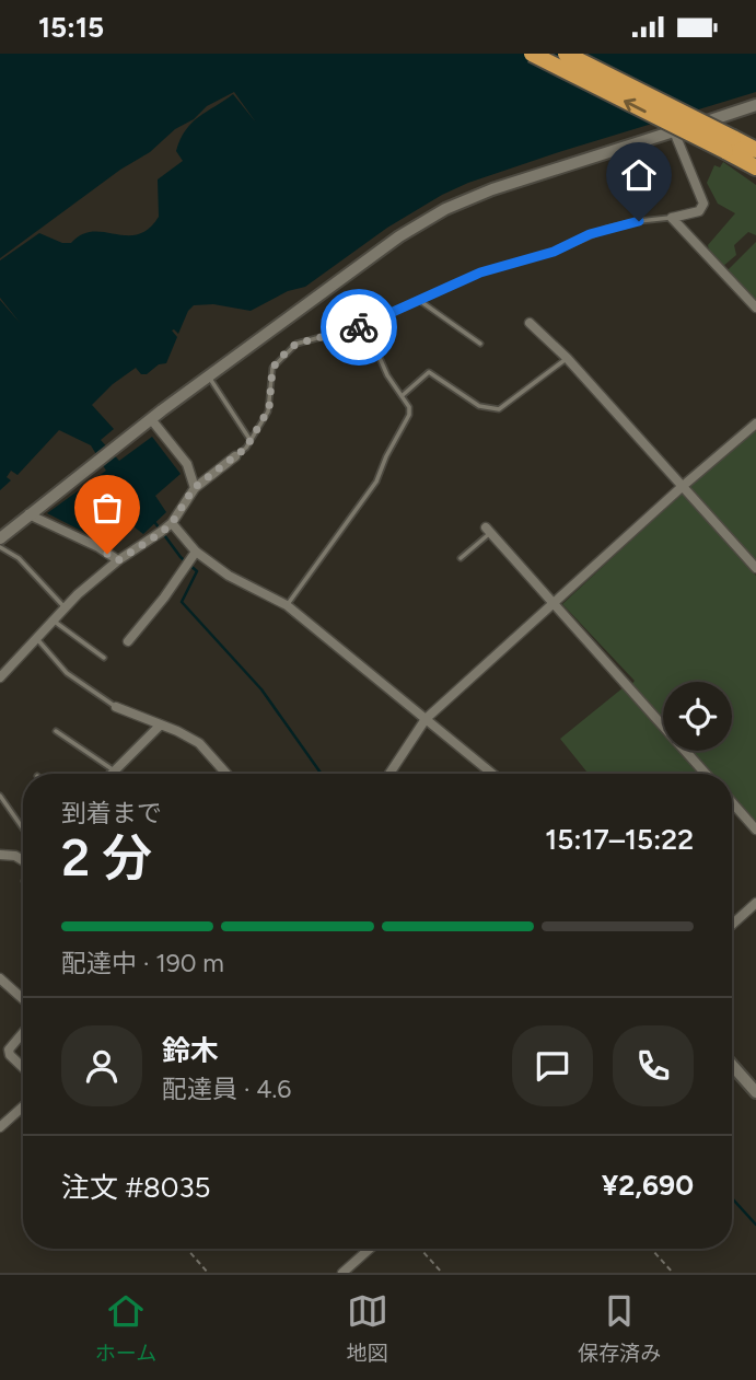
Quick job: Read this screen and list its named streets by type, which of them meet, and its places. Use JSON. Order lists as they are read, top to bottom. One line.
{"page":{"status":"15:15","heading":["2 分","到着まで","15:17–15:22"],"panel":["鈴木","配達員 · 4.6","注文 #8035","¥2,690"],"bar":"配達中 · 190 m","tabs":["ホーム","地図","保存済み"]}}
